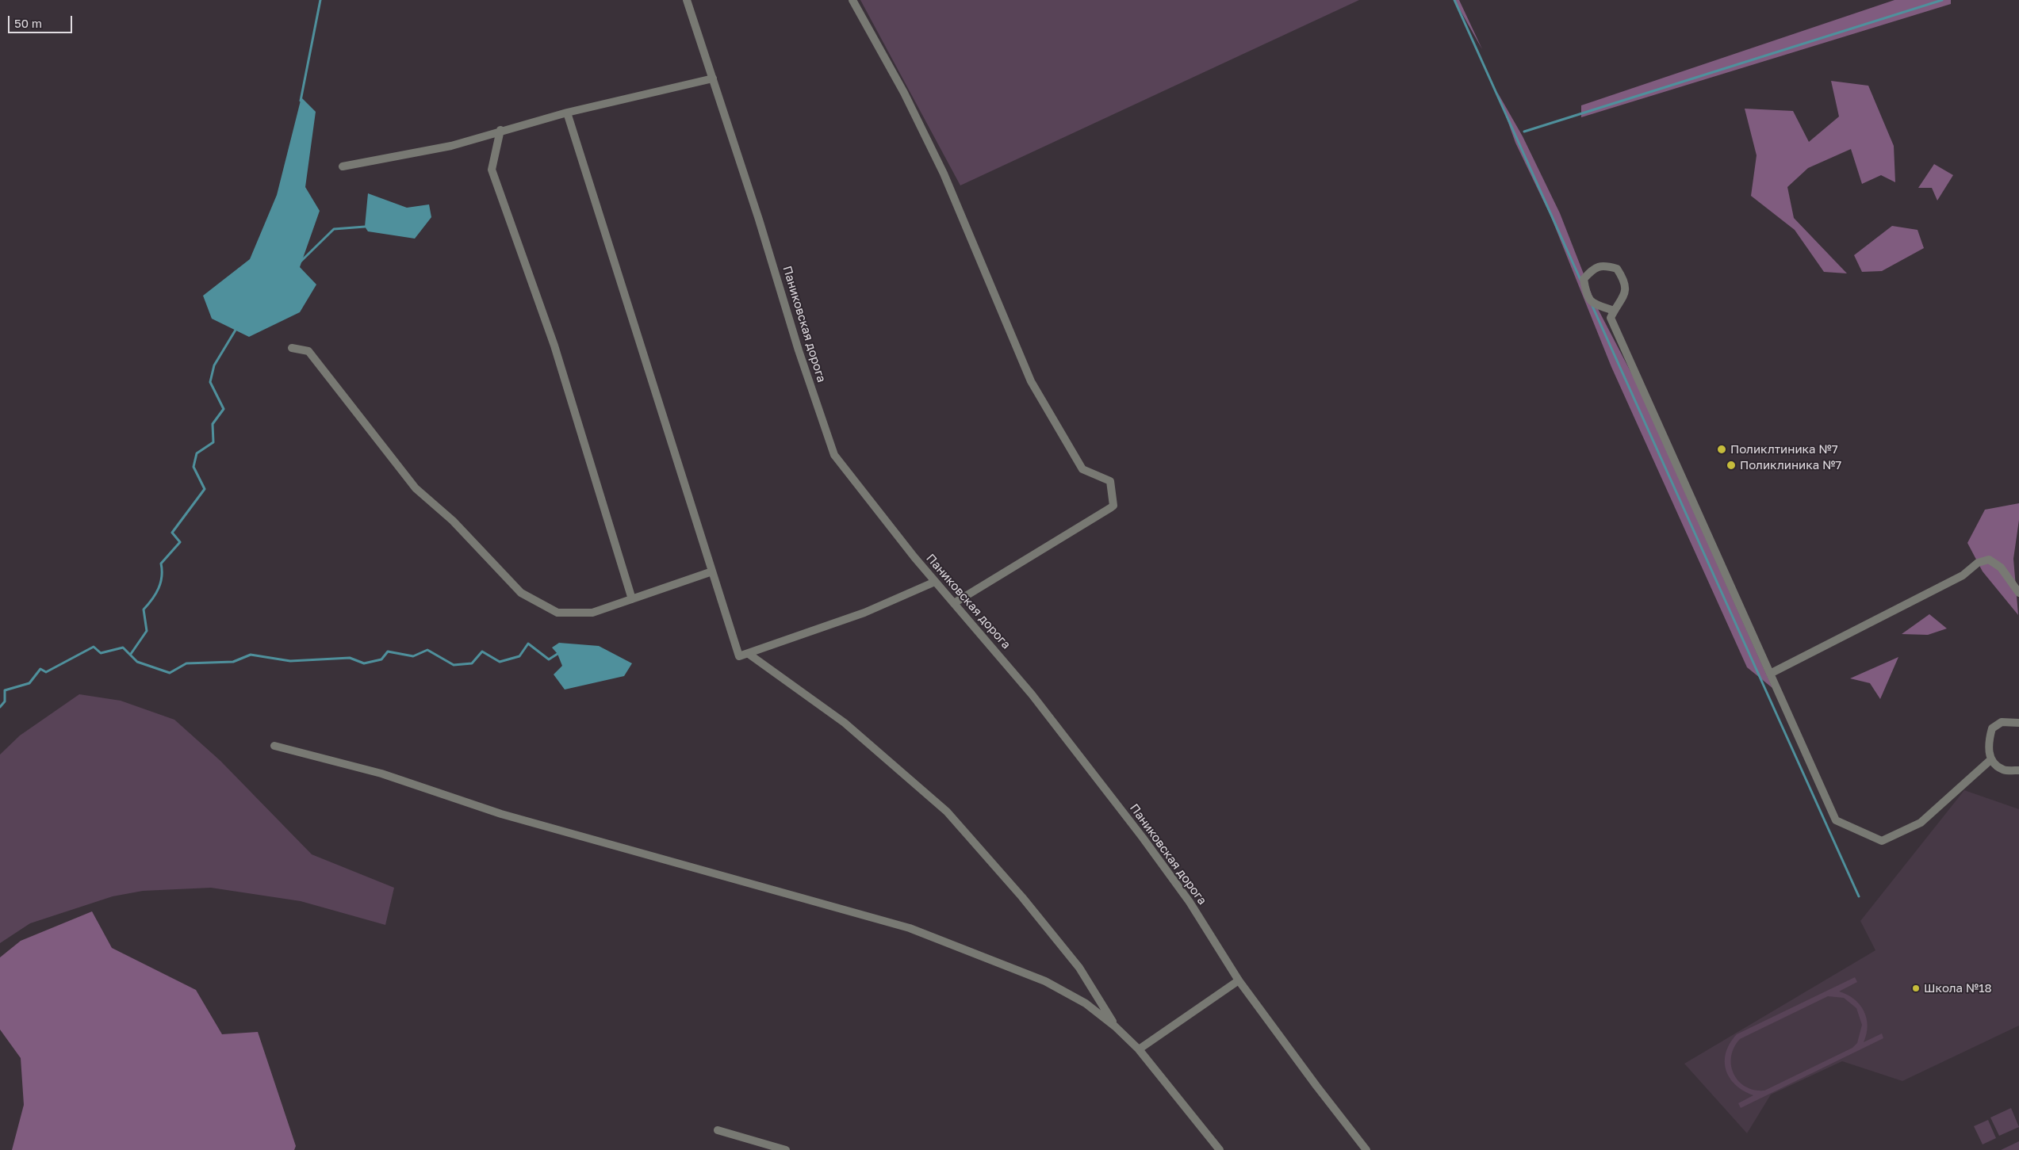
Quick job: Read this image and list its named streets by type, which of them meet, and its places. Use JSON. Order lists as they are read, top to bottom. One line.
{"streets":{"street":["Паниковская дорога"]},"places":["Поликлтиника №7","Поликлиника №7","Школа №18"],"scale_bar":"50 m"}
